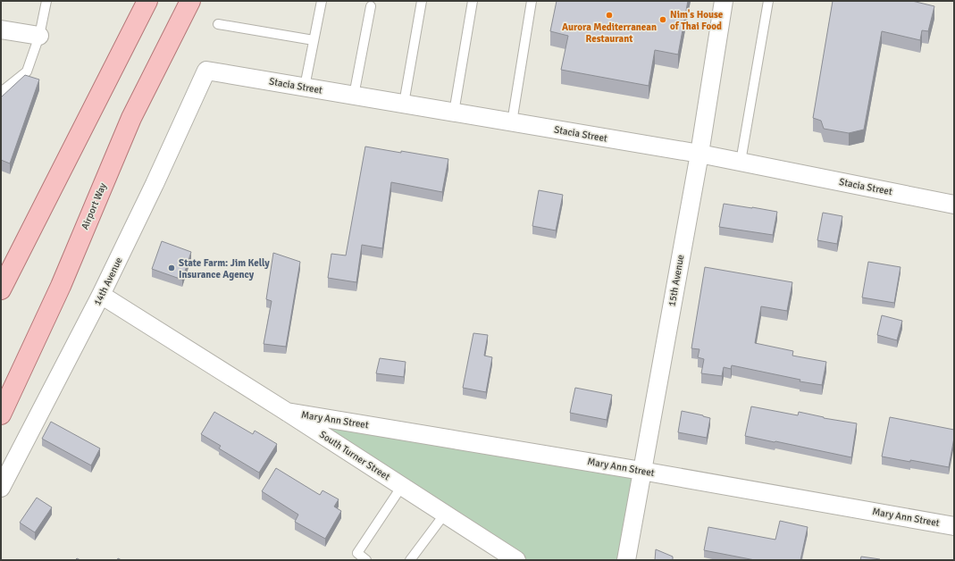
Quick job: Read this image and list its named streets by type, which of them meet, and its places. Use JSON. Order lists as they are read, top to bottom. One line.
{"streets":{"main road":["Airport Way"],"street":["Stacia Street","15th Avenue","14th Avenue","Mary Ann Street","South Turner Street"]},"crossings":[["Stacia Street","15th Avenue"],["Stacia Street","14th Avenue"],["15th Avenue","Mary Ann Street"],["14th Avenue","South Turner Street"],["Mary Ann Street","South Turner Street"]],"places":["Aurora Mediterranean Restaurant","Nim's House of Thai Food","State Farm: Jim Kelly Insurance Agency"]}
